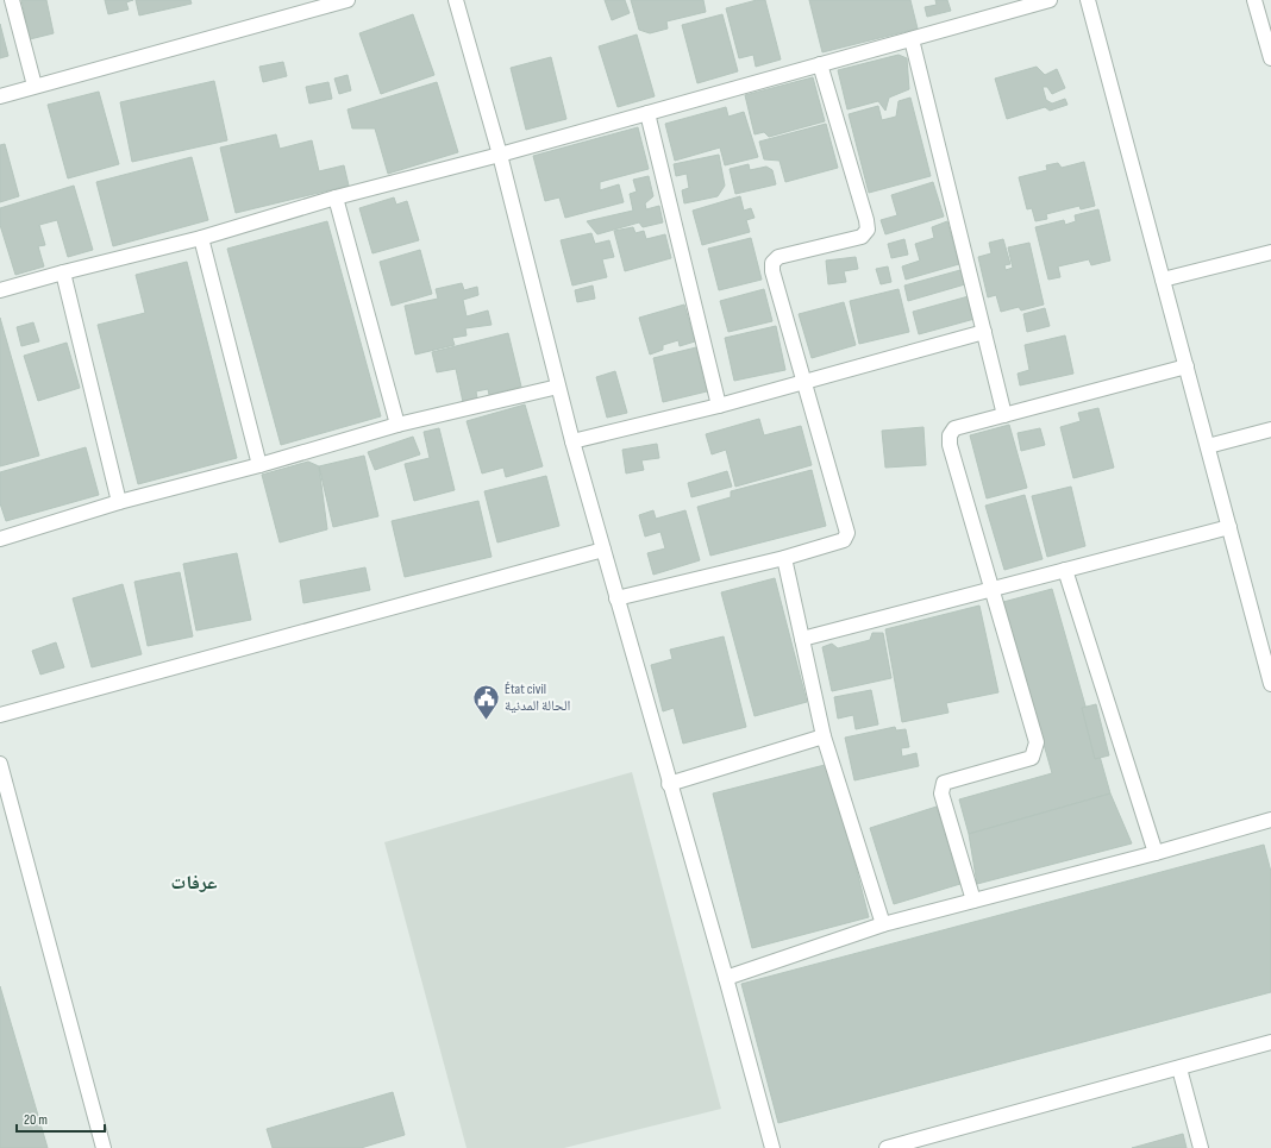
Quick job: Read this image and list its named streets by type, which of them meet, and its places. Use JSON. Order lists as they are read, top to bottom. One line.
{"districts":["عرفات"],"places":{"public building":["État civil الحالة المدنية"]},"scale_bar":"20 m"}
